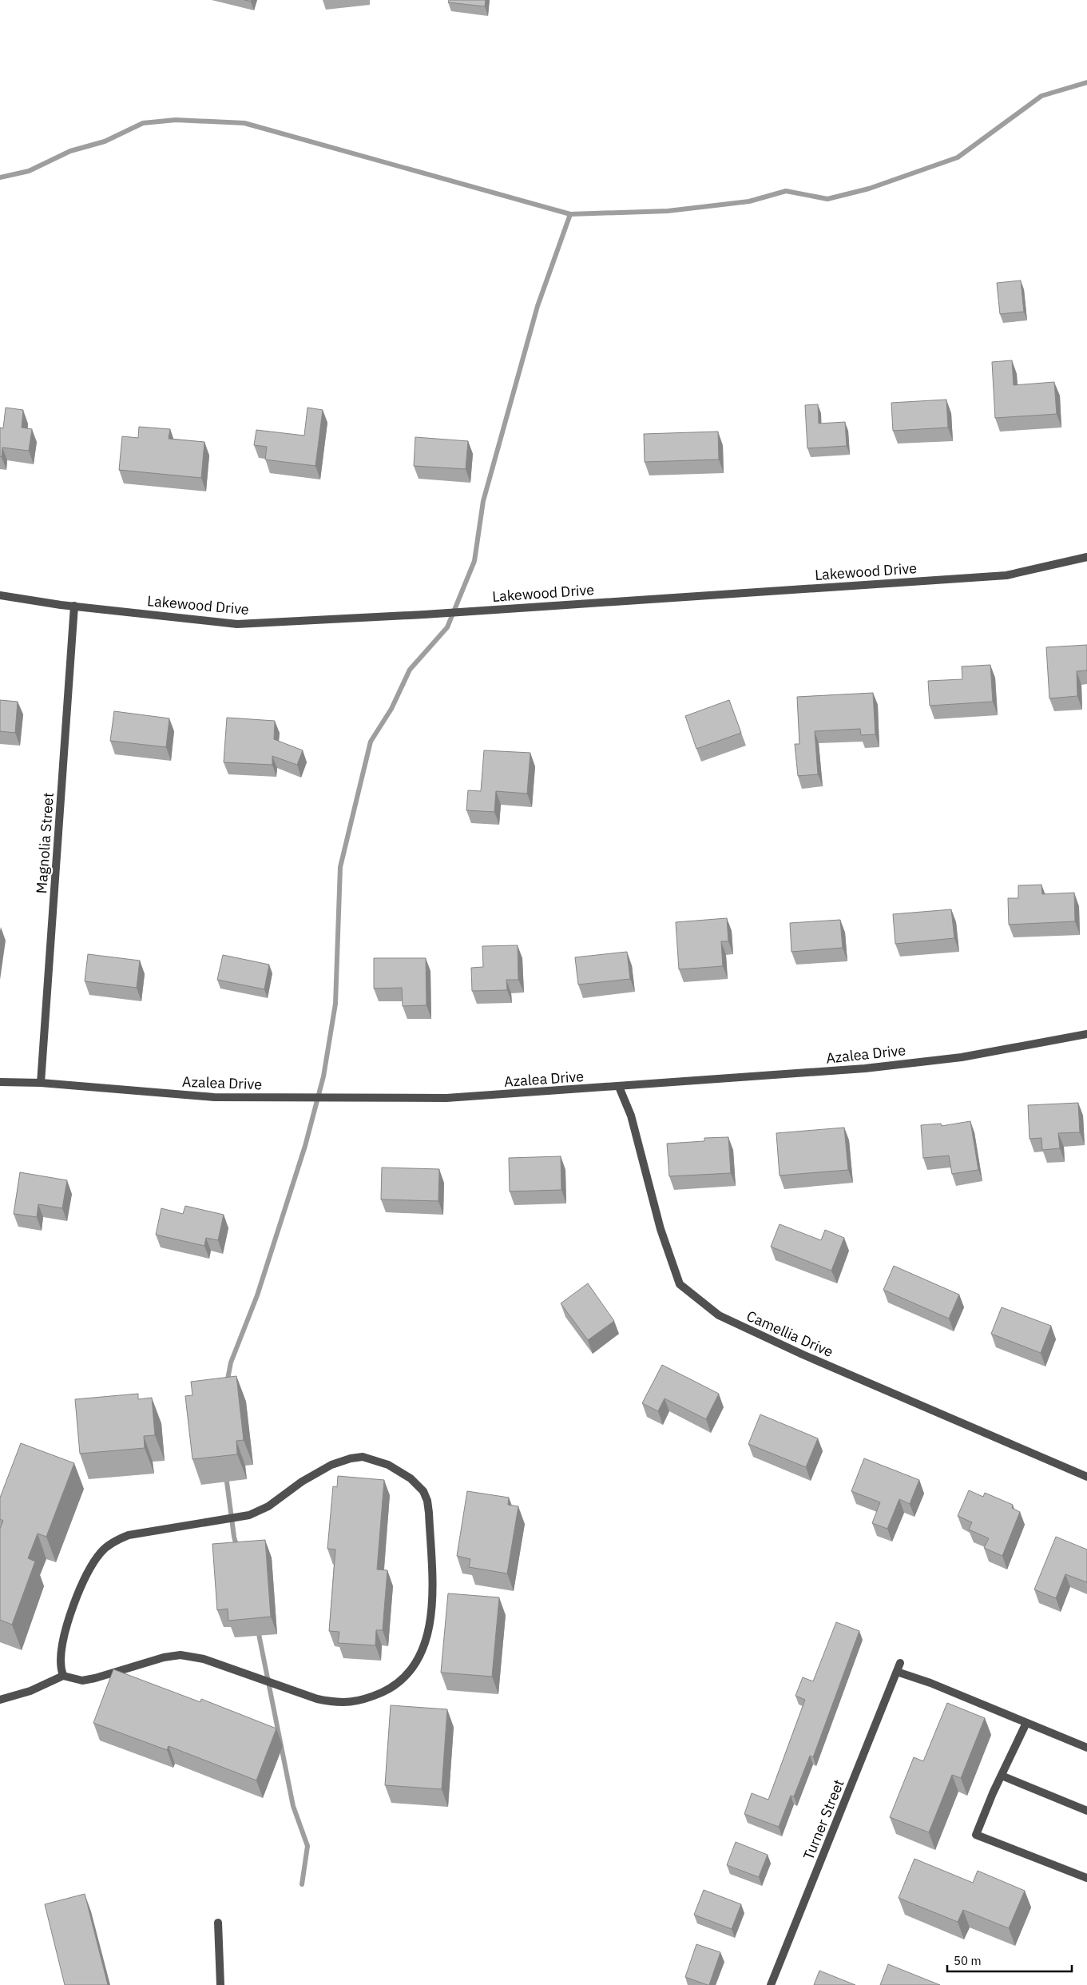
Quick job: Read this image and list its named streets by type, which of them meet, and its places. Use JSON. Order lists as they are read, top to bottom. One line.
{"streets":{"street":["Lakewood Drive","Magnolia Street","Azalea Drive","Camellia Drive","Turner Street"]},"crossings":[["Lakewood Drive","Magnolia Street"],["Magnolia Street","Azalea Drive"],["Azalea Drive","Camellia Drive"]],"scale_bar":"50 m"}
